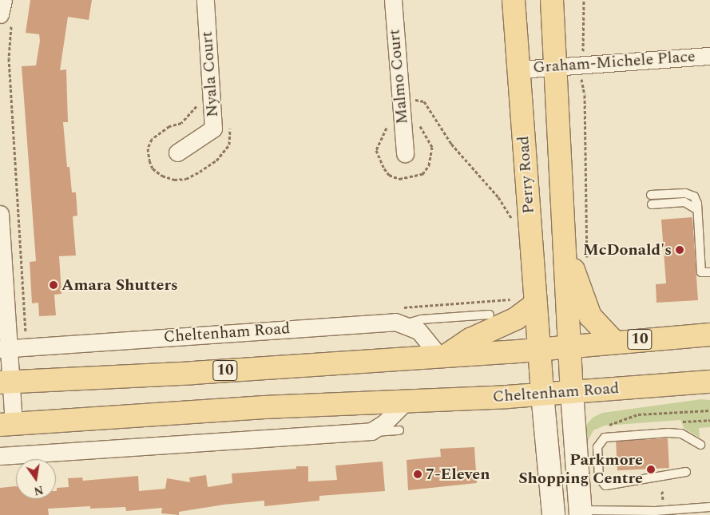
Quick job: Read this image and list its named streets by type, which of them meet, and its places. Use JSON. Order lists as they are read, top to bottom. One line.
{"streets":{"main road":["Perry Road","Cheltenham Road","10"],"street":["Graham-Michele Place","Nyala Court","Malmo Court"]},"crossings":[["Graham-Michele Place","Perry Road"],["Perry Road","Cheltenham Road"],["Perry Road","10"],["Cheltenham Road","10"]],"places":["McDonald's","Amara Shutters","Parkmore Shopping Centre","7-Eleven"],"north":"bottom"}
